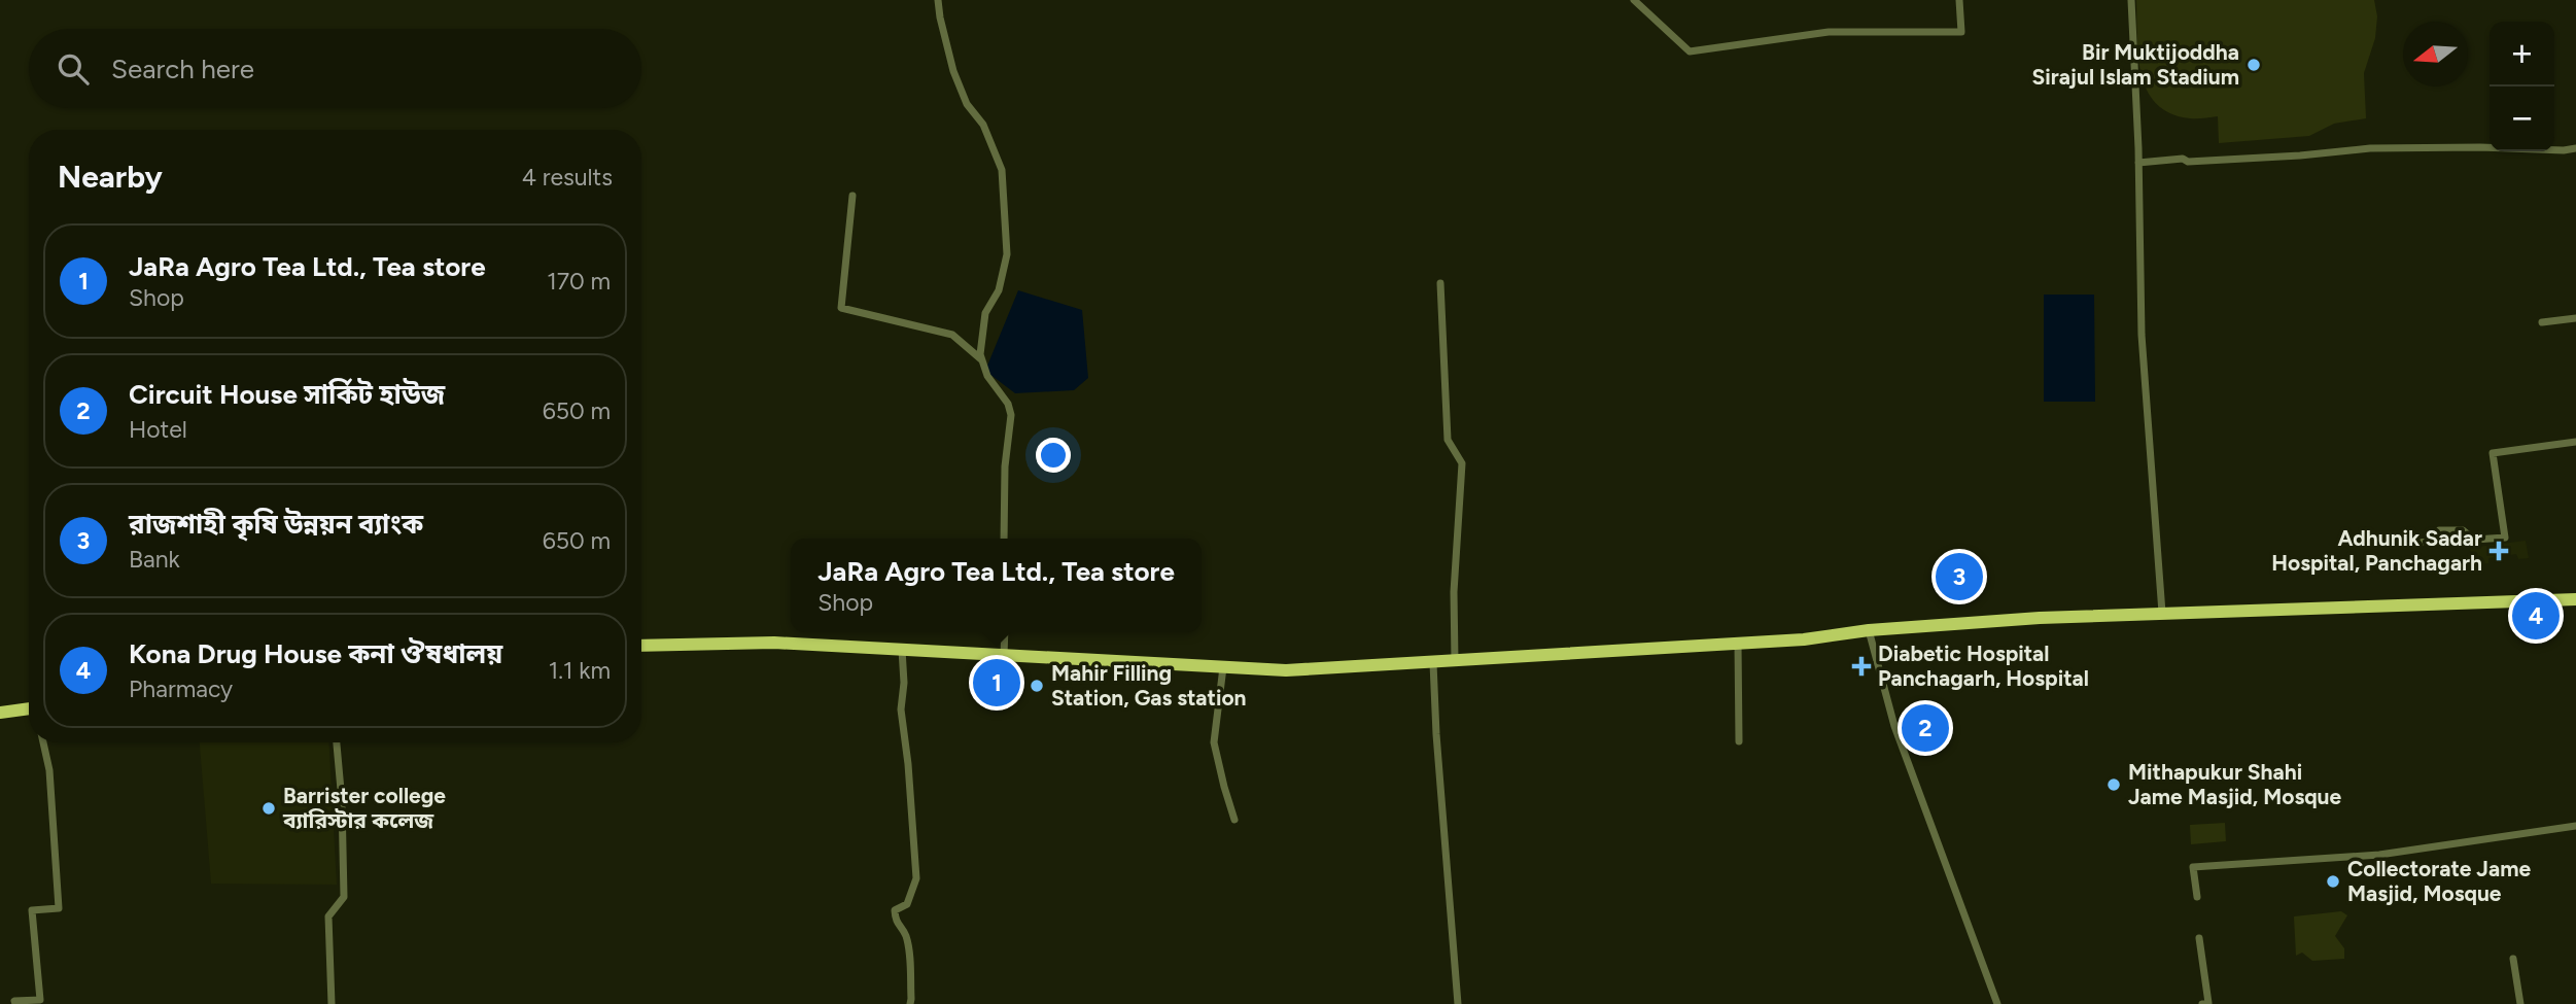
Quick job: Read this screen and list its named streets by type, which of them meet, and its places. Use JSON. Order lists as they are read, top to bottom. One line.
{"places":{"other":["Bir Muktijoddha Sirajul Islam Stadium","Mahir Filling Station, Gas station","Mithapukur Shahi Jame Masjid, Mosque","Barrister college ব্যারিস্টার কলেজ","Collectorate Jame Masjid, Mosque"],"health":["Adhunik Sadar Hospital, Panchagarh","Diabetic Hospital Panchagarh, Hospital"]},"north":"left","page":{"map_buttons":["+","−"],"search":"Search here","heading":["Nearby","4 results"],"list":[{"mark":"1","name":"JaRa Agro Tea Ltd., Tea store","note":"Shop","value":"170 m"},{"mark":"2","name":"Circuit House সার্কিট হাউজ","note":"Hotel","value":"650 m"},{"mark":"3","name":"রাজশাহী কৃষি উন্নয়ন ব্যাংক","note":"Bank","value":"650 m"},{"mark":"4","name":"Kona Drug House কনা ঔষধালয়","note":"Pharmacy","value":"1.1 km"}],"popup":["JaRa Agro Tea Ltd., Tea store","Shop"],"pins":["3","4","1","2"]}}
